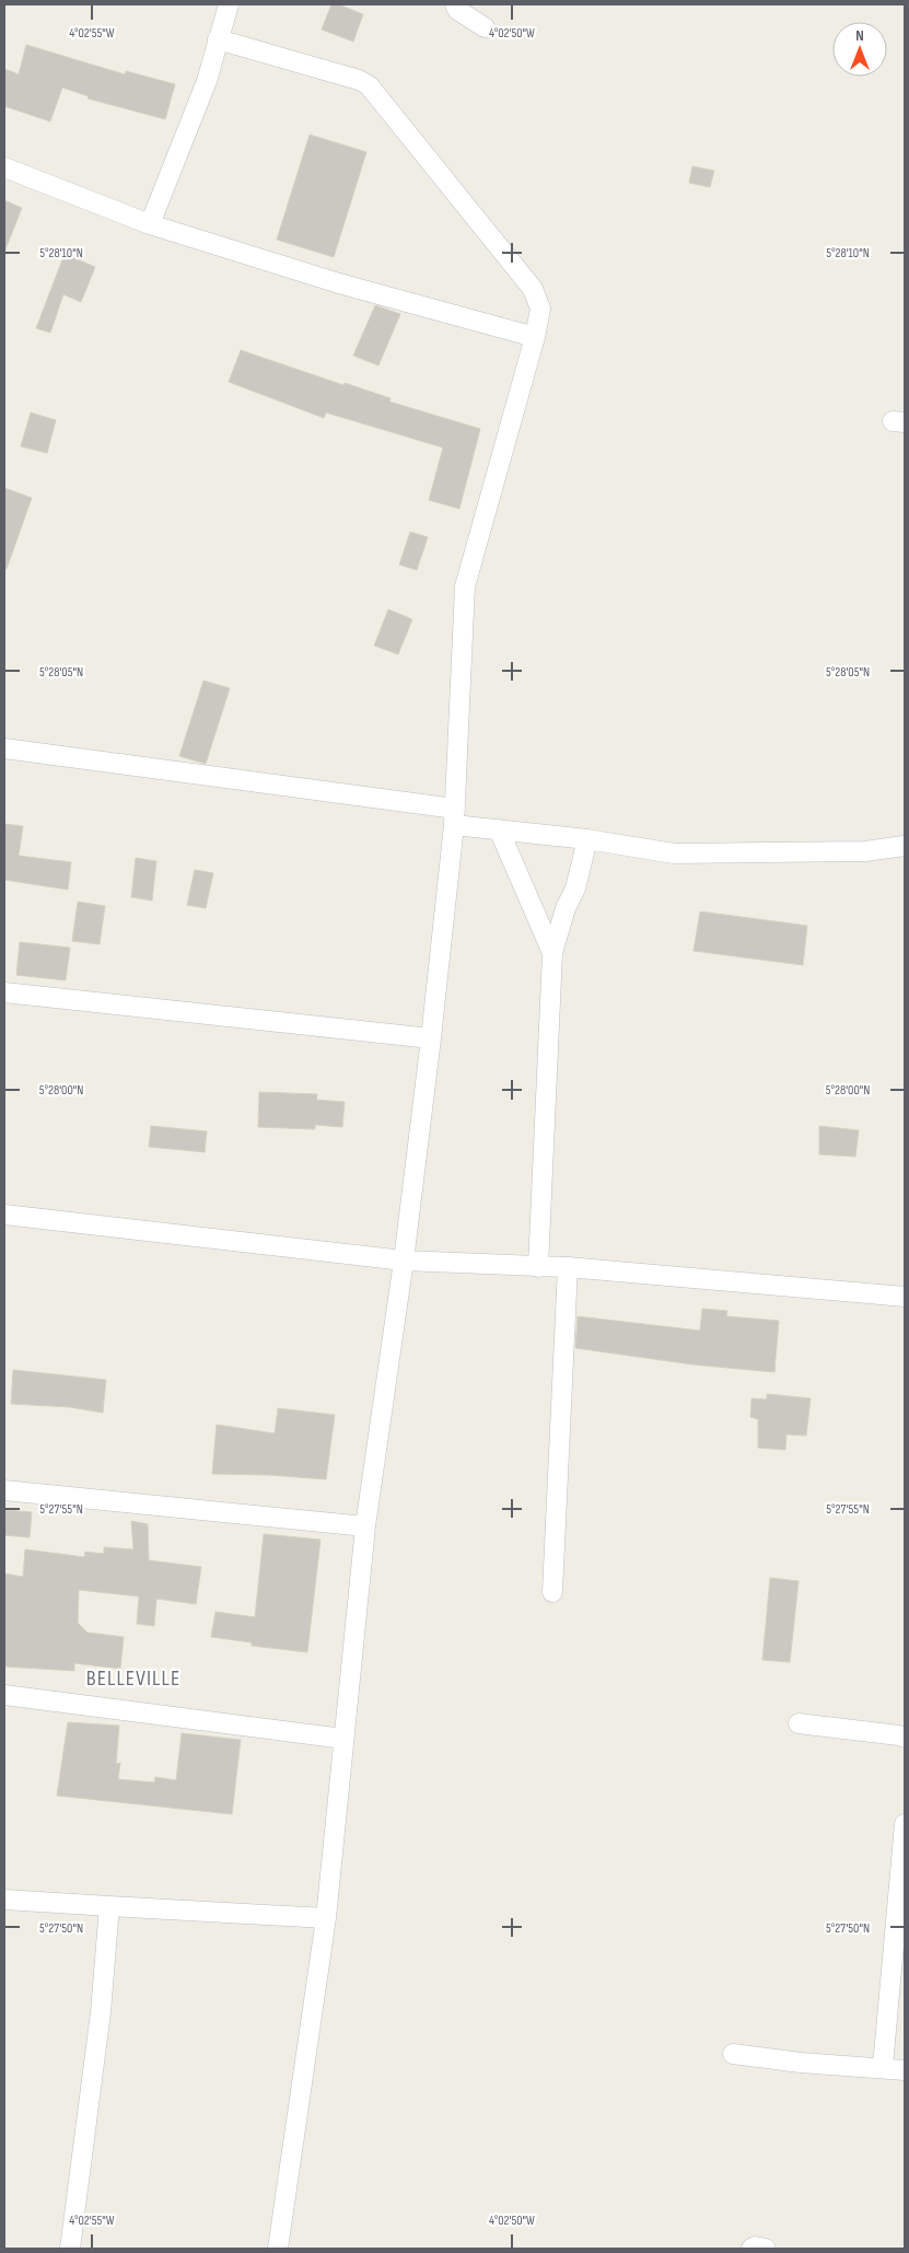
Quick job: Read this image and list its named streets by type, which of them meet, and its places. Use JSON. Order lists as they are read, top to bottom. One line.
{"districts":["BELLEVILLE"],"north":"top","coordinates":["4°02'55\"W","4°02'50\"W","5°28'10\"N","5°28'05\"N","5°28'00\"N","5°27'55\"N","5°27'50\"N"]}
